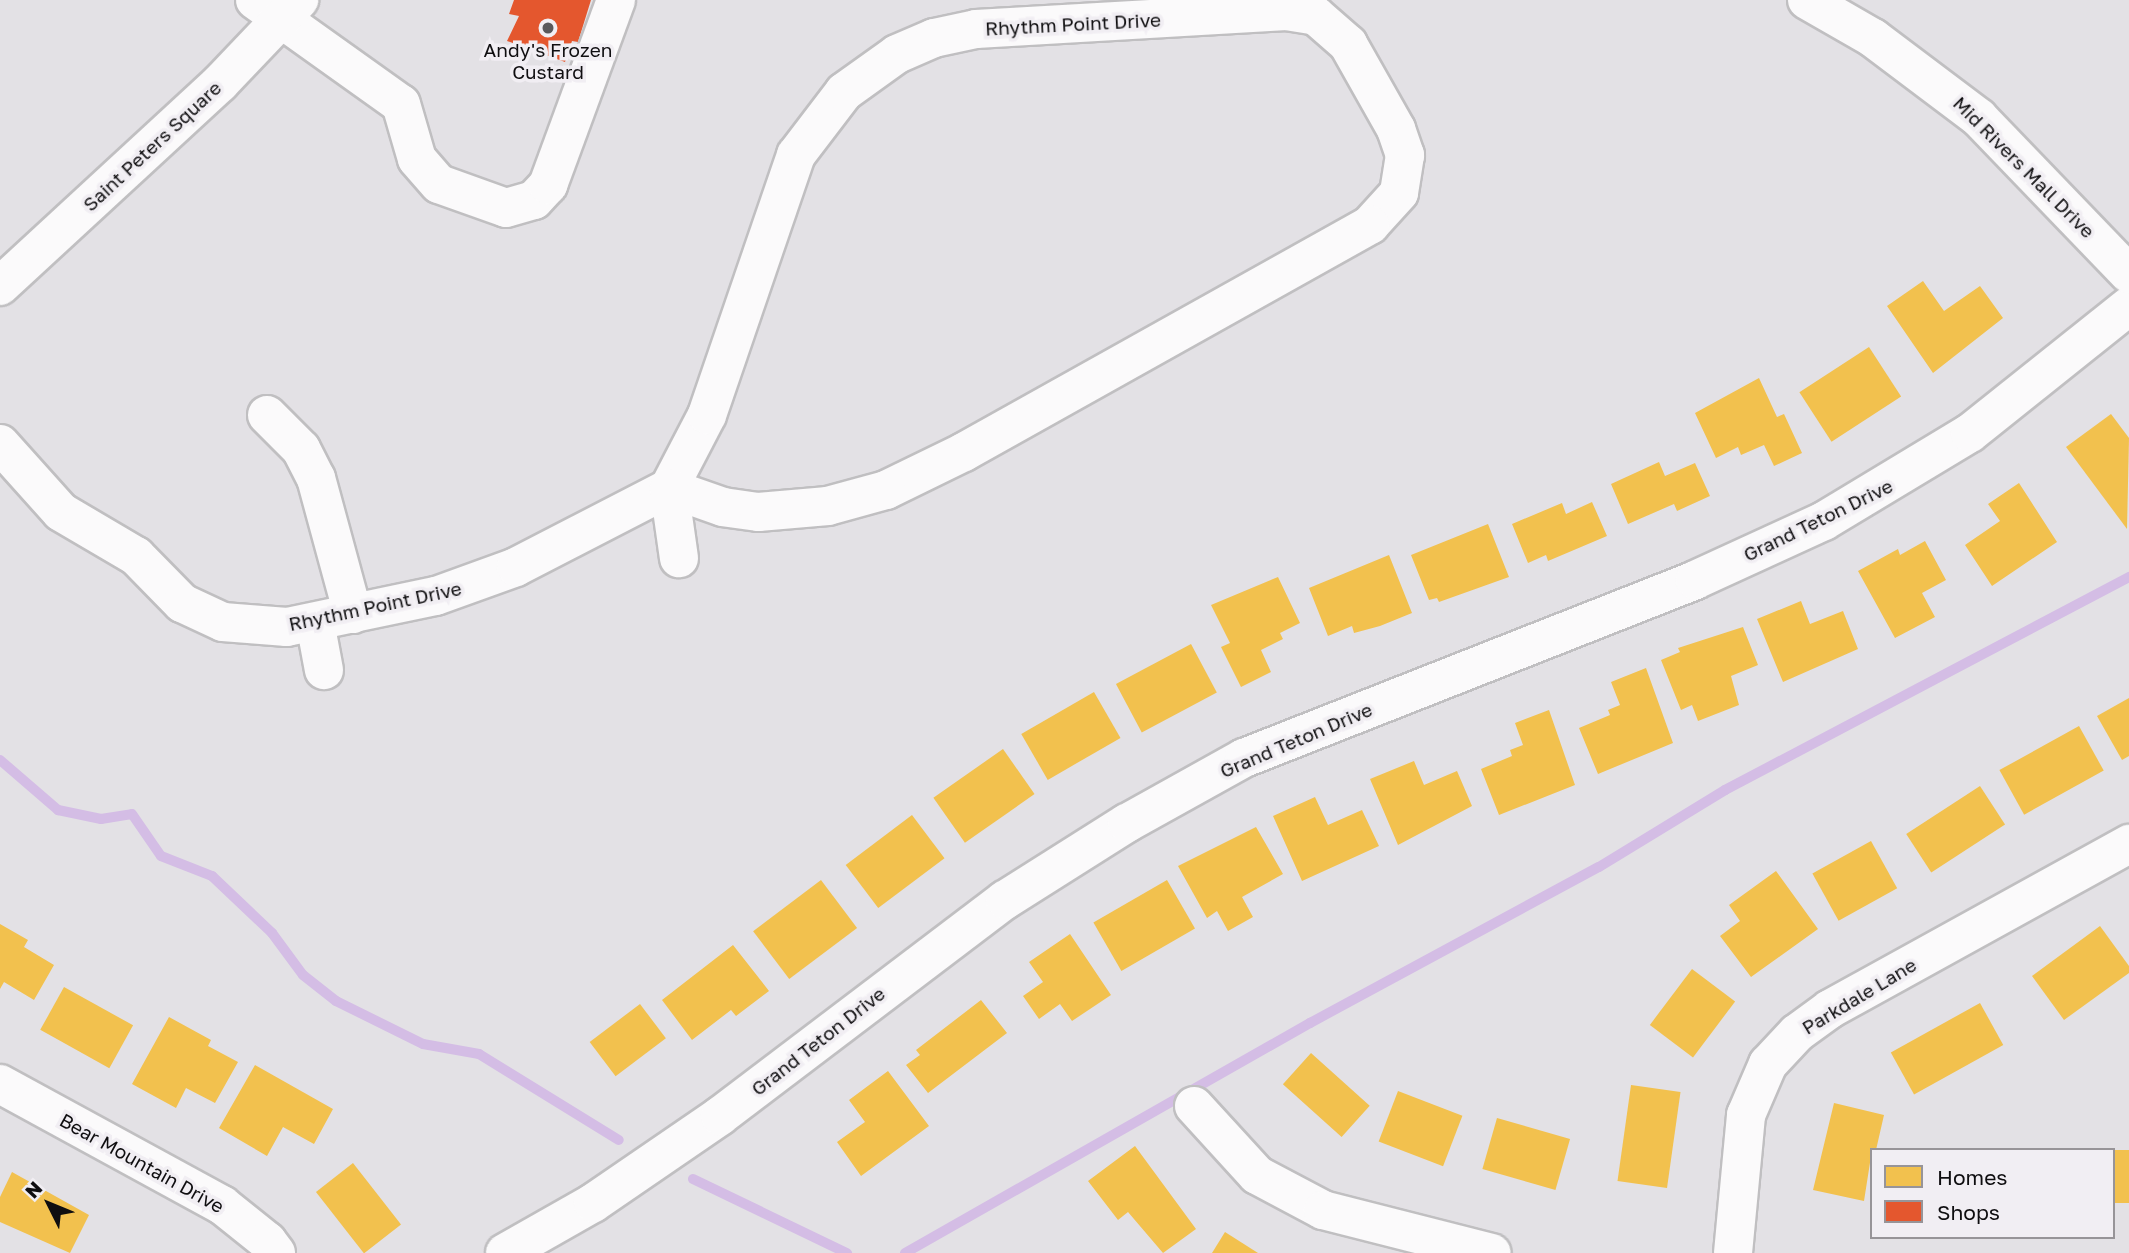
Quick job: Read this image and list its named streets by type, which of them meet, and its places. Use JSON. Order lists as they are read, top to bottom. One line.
{"streets":{"street":["Rhythm Point Drive","Saint Peters Square","Mid Rivers Mall Drive","Grand Teton Drive","Parkdale Lane","Bear Mountain Drive"]},"places":["Andy's Frozen Custard"],"legend":["Homes","Shops"],"north":"top left"}
